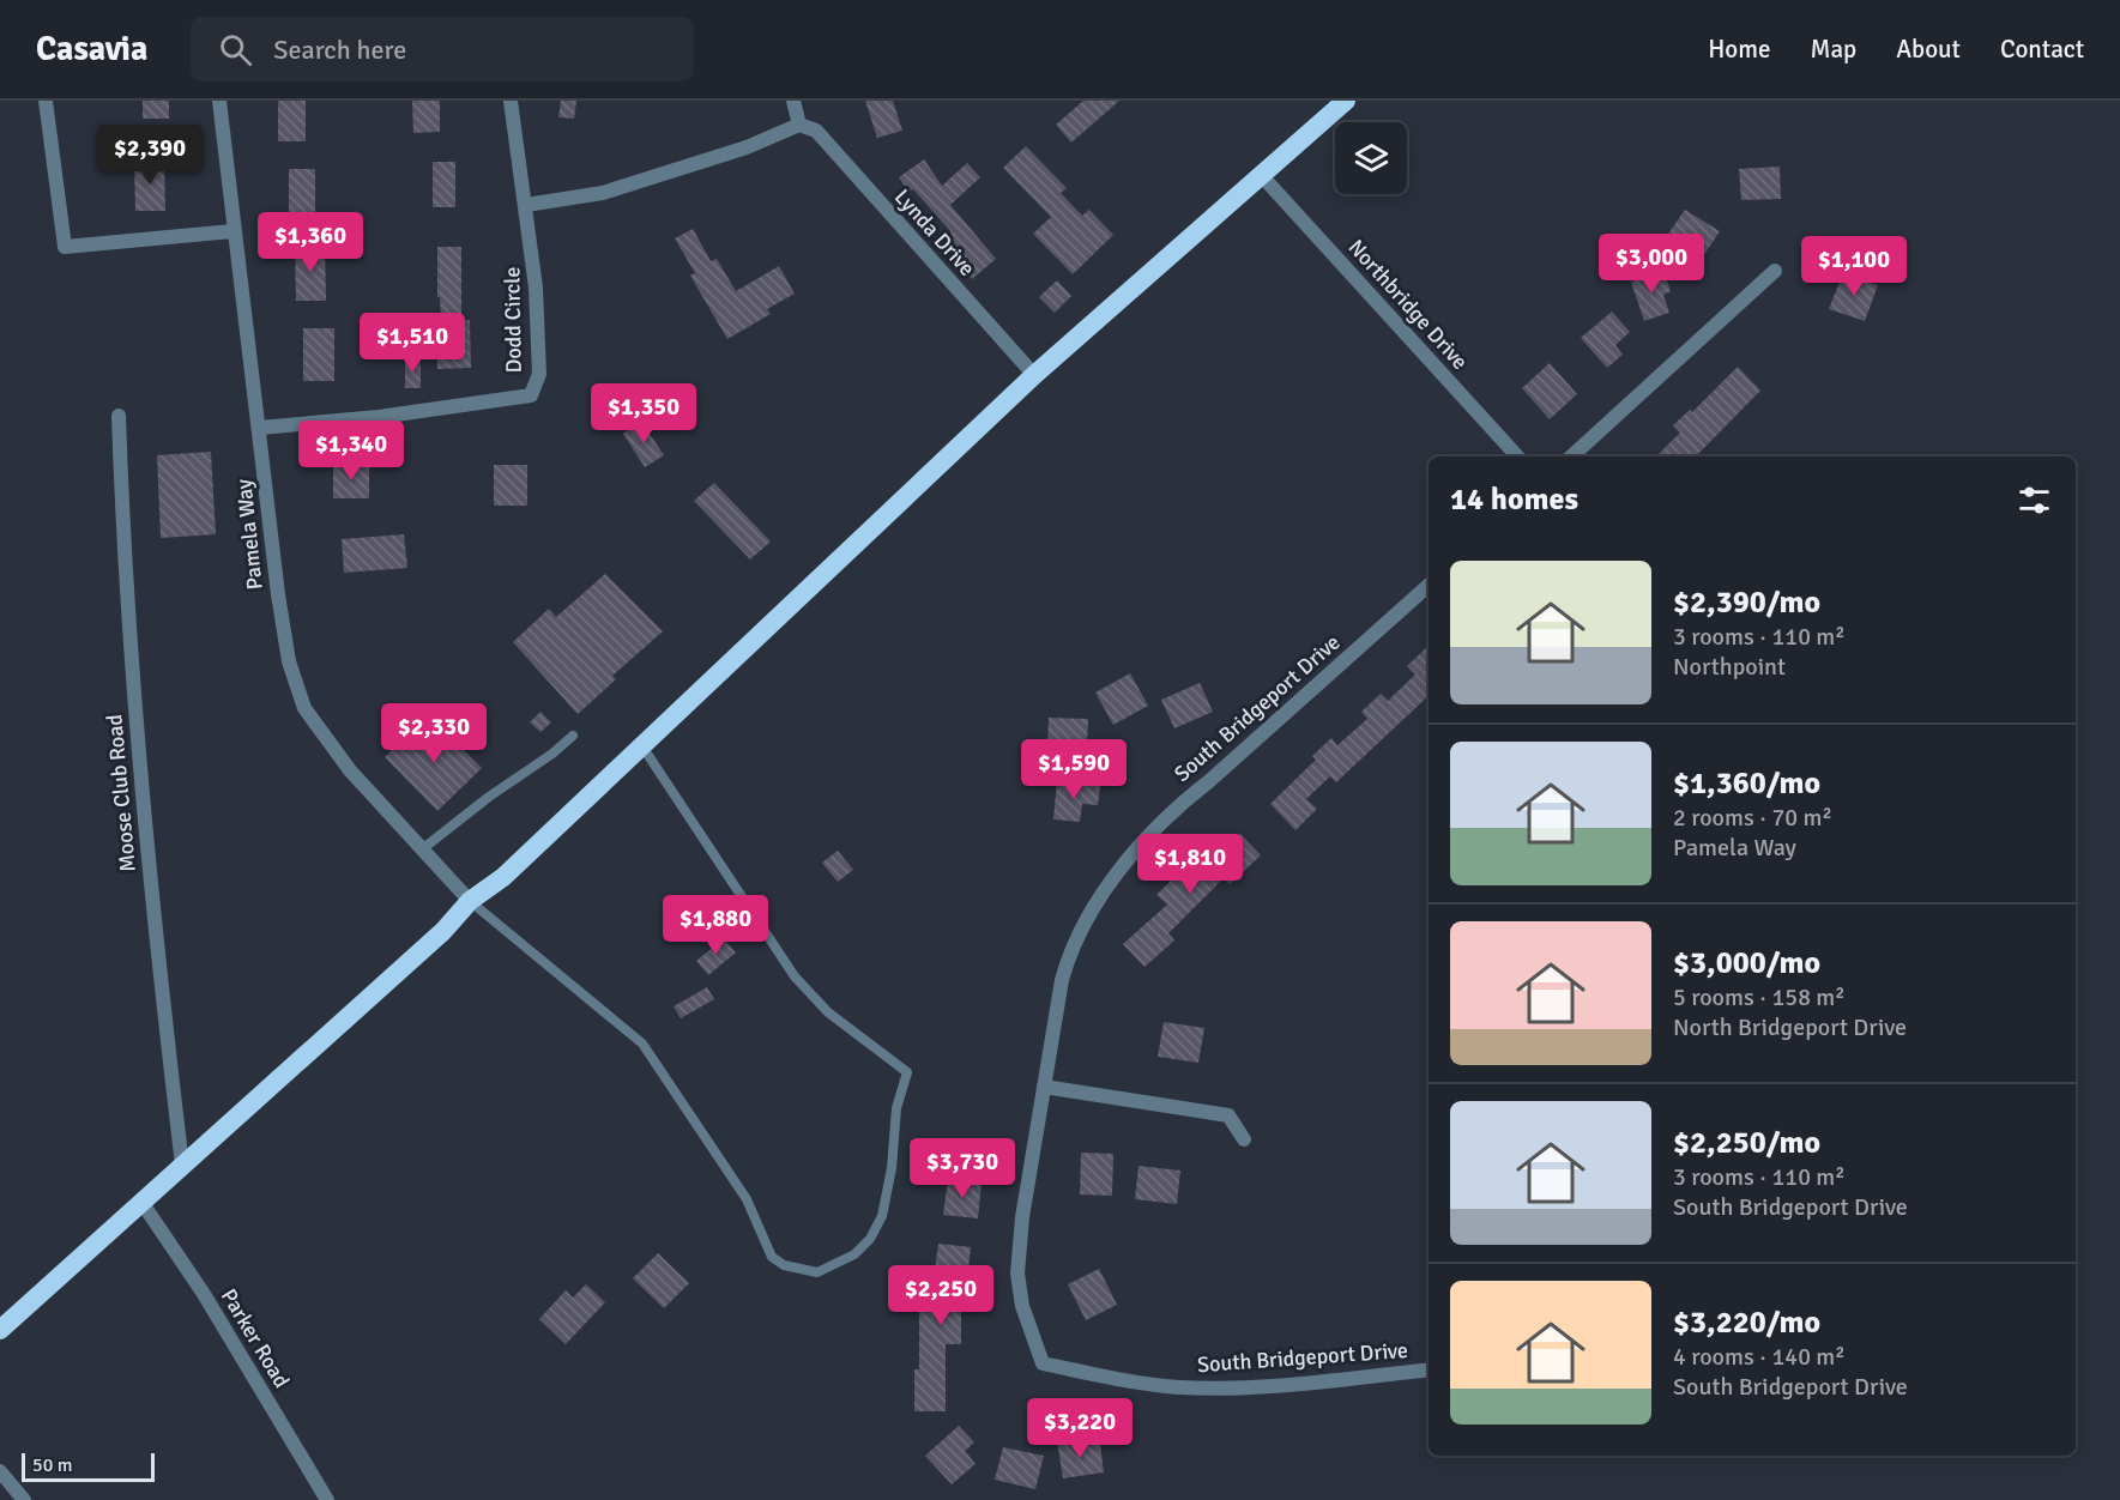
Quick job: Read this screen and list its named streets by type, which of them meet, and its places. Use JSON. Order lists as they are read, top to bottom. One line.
{"streets":{"street":["Lynda Drive","Northbridge Drive","Dodd Circle","Pamela Way","South Bridgeport Drive","Moose Club Road","Parker Road"]},"crossings":[["Dodd Circle","Pamela Way"]],"scale_bar":"50 m","page":{"header":"Casavia","search":"Search here","nav":["Home","Map","About","Contact"],"price":["$2,390","$1,360","$3,000","$1,100","$1,510","$1,350","$1,340","$2,330","$1,590","$1,810","$1,880","$3,730","$2,250","$3,220"],"heading":"14 homes","list":[{"name":"$2,390/mo","note":"3 rooms · 110 m² · Northpoint"},{"name":"$1,360/mo","note":"2 rooms · 70 m² · Pamela Way"},{"name":"$3,000/mo","note":"5 rooms · 158 m² · North Bridgeport Drive"},{"name":"$2,250/mo","note":"3 rooms · 110 m² · South Bridgeport Drive"},{"name":"$3,220/mo","note":"4 rooms · 140 m² · South Bridgeport Drive"}],"scale":"50 m"}}
